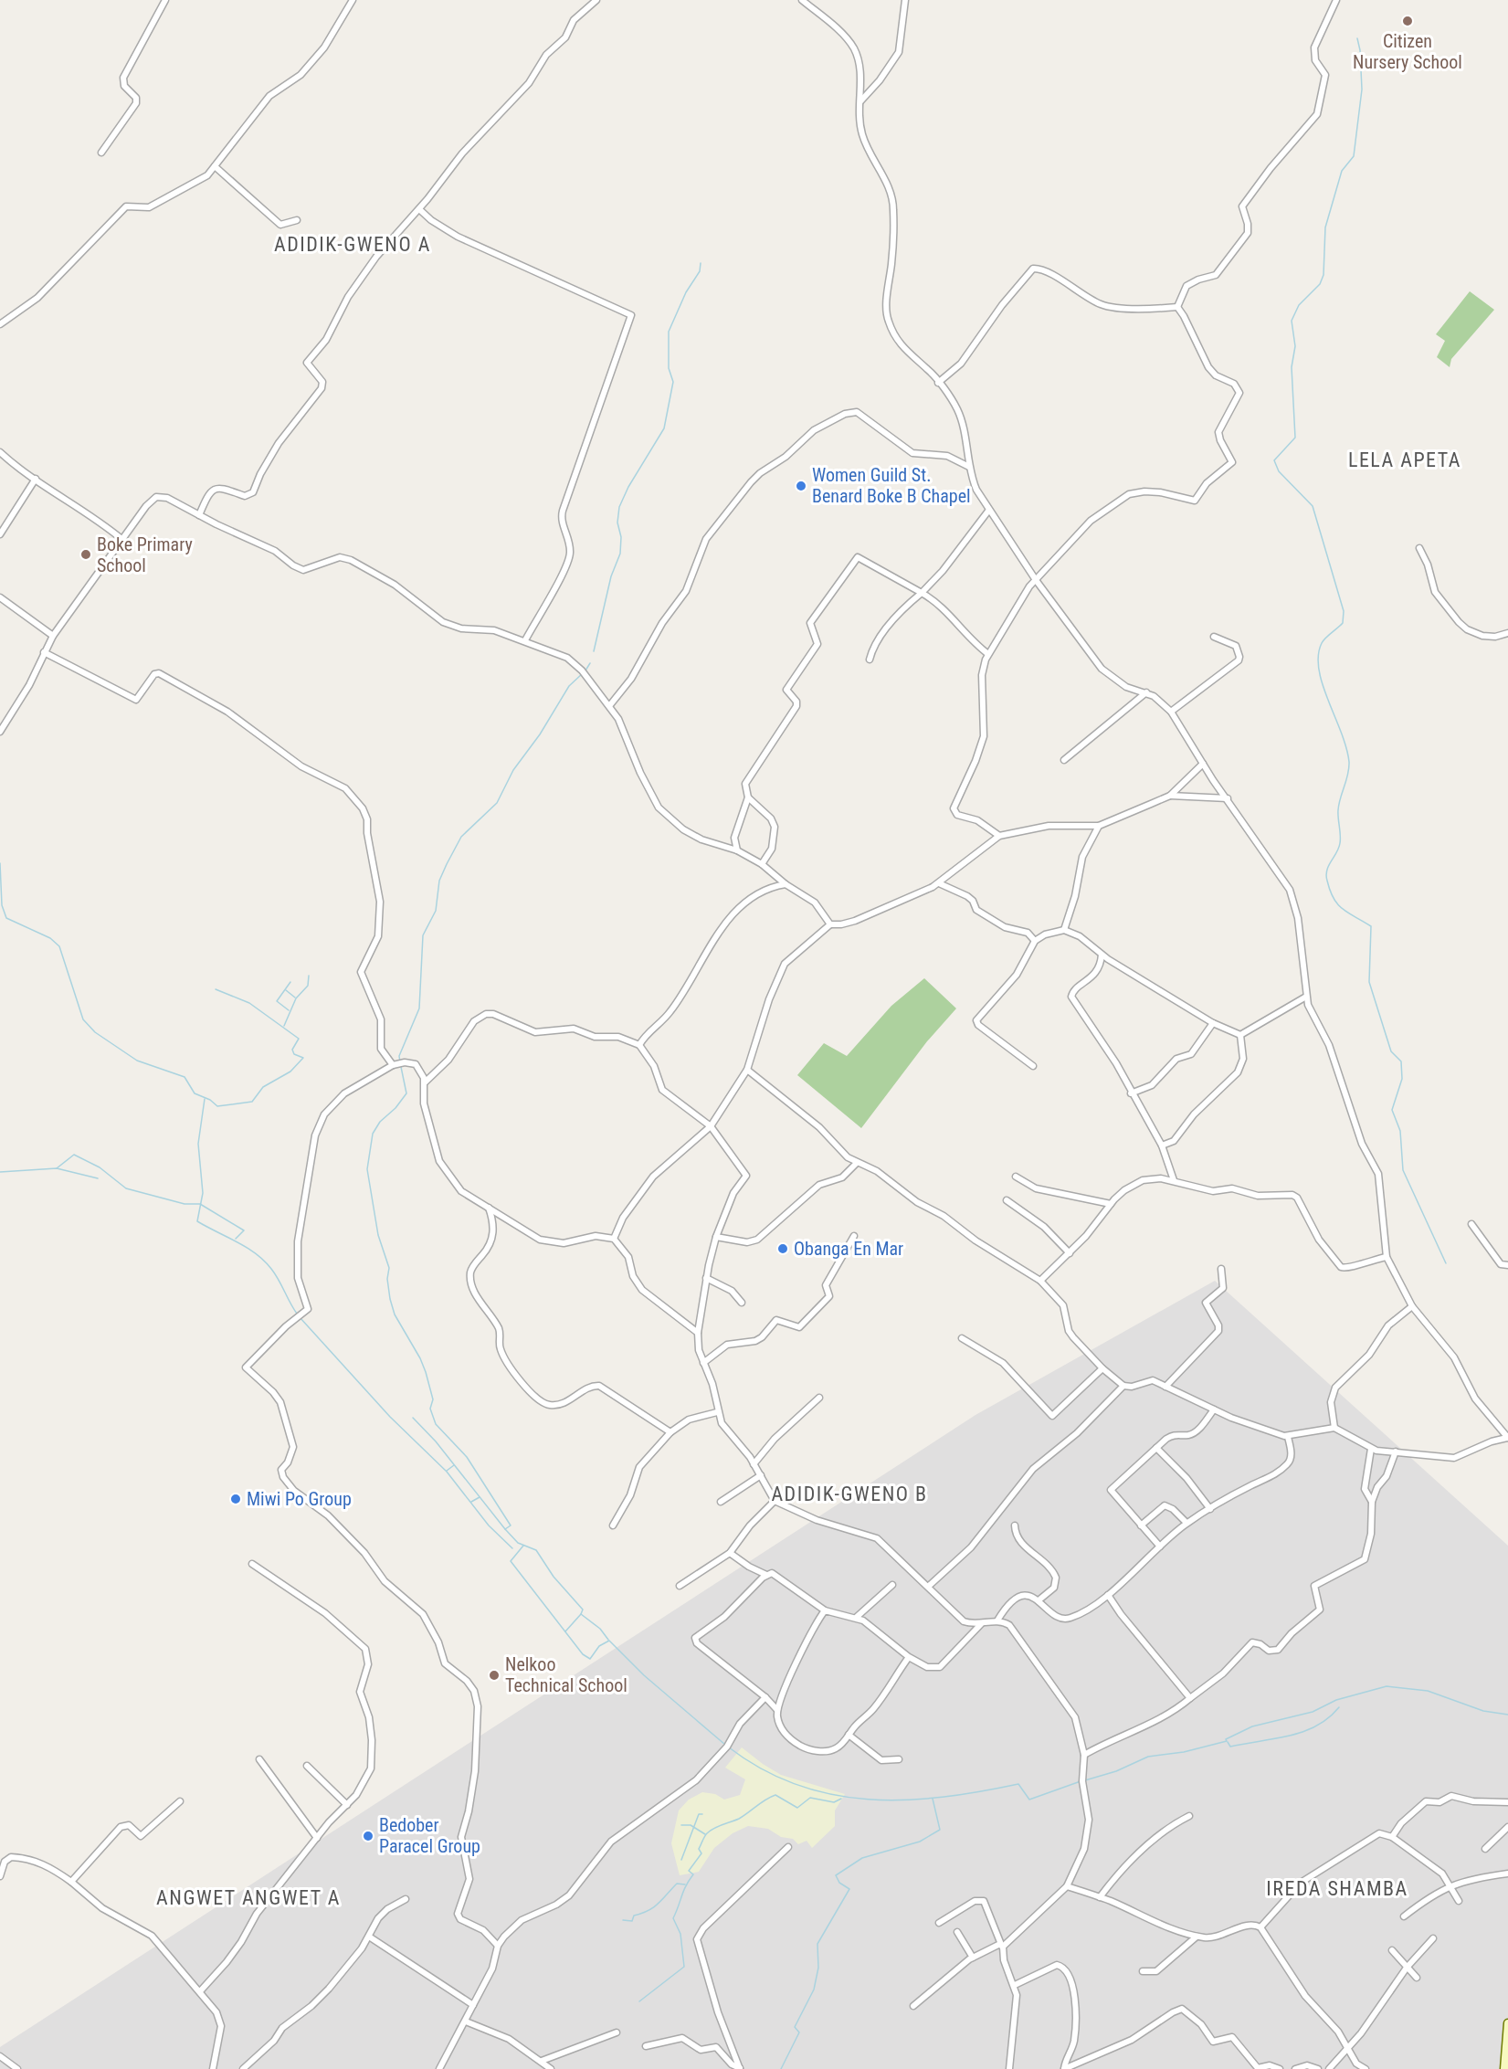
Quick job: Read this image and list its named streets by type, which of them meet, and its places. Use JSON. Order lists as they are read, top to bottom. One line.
{"districts":["ADIDIK-GWENO A","LELA APETA","ADIDIK-GWENO B","IREDA SHAMBA","ANGWET ANGWET A"],"places":["Citizen Nursery School","Women Guild St. Benard Boke B Chapel","Boke Primary School","Obanga En Mar","Miwi Po Group","Nelkoo Technical School","Bedober Paracel Group"]}
